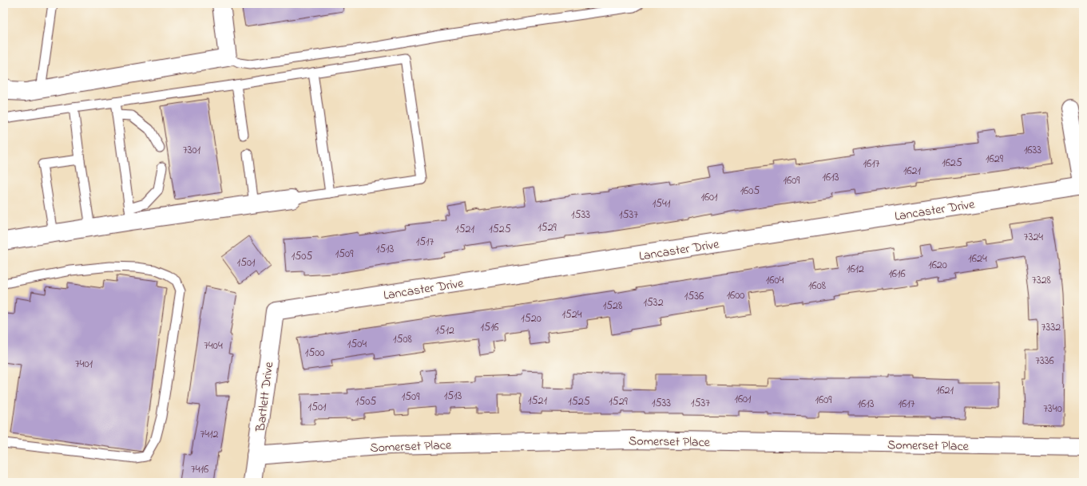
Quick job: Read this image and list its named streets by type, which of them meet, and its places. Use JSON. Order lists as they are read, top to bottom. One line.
{"streets":{"street":["Lancaster Drive","Bartlett Drive","Somerset Place"]},"crossings":[["Lancaster Drive","Bartlett Drive"],["Bartlett Drive","Somerset Place"]],"house_numbers":["7301","1633","1629","1625","1617","1621","1613","1609","1605","1601","1541","1533","1537","1529","1521","1525","7324","1517","1513","1509","1505","1624","1501","1620","1612","1616","1604","7328","1608","1600","1536","1532","1528","1524","1520","1516","7332","1512","1508","1504","7404","1500","7336","7401","1621","1513","1509","1601","1609","1521","1505","1525","1529","1533","1537","1613","1617","1501","7340","7412","7416"]}
